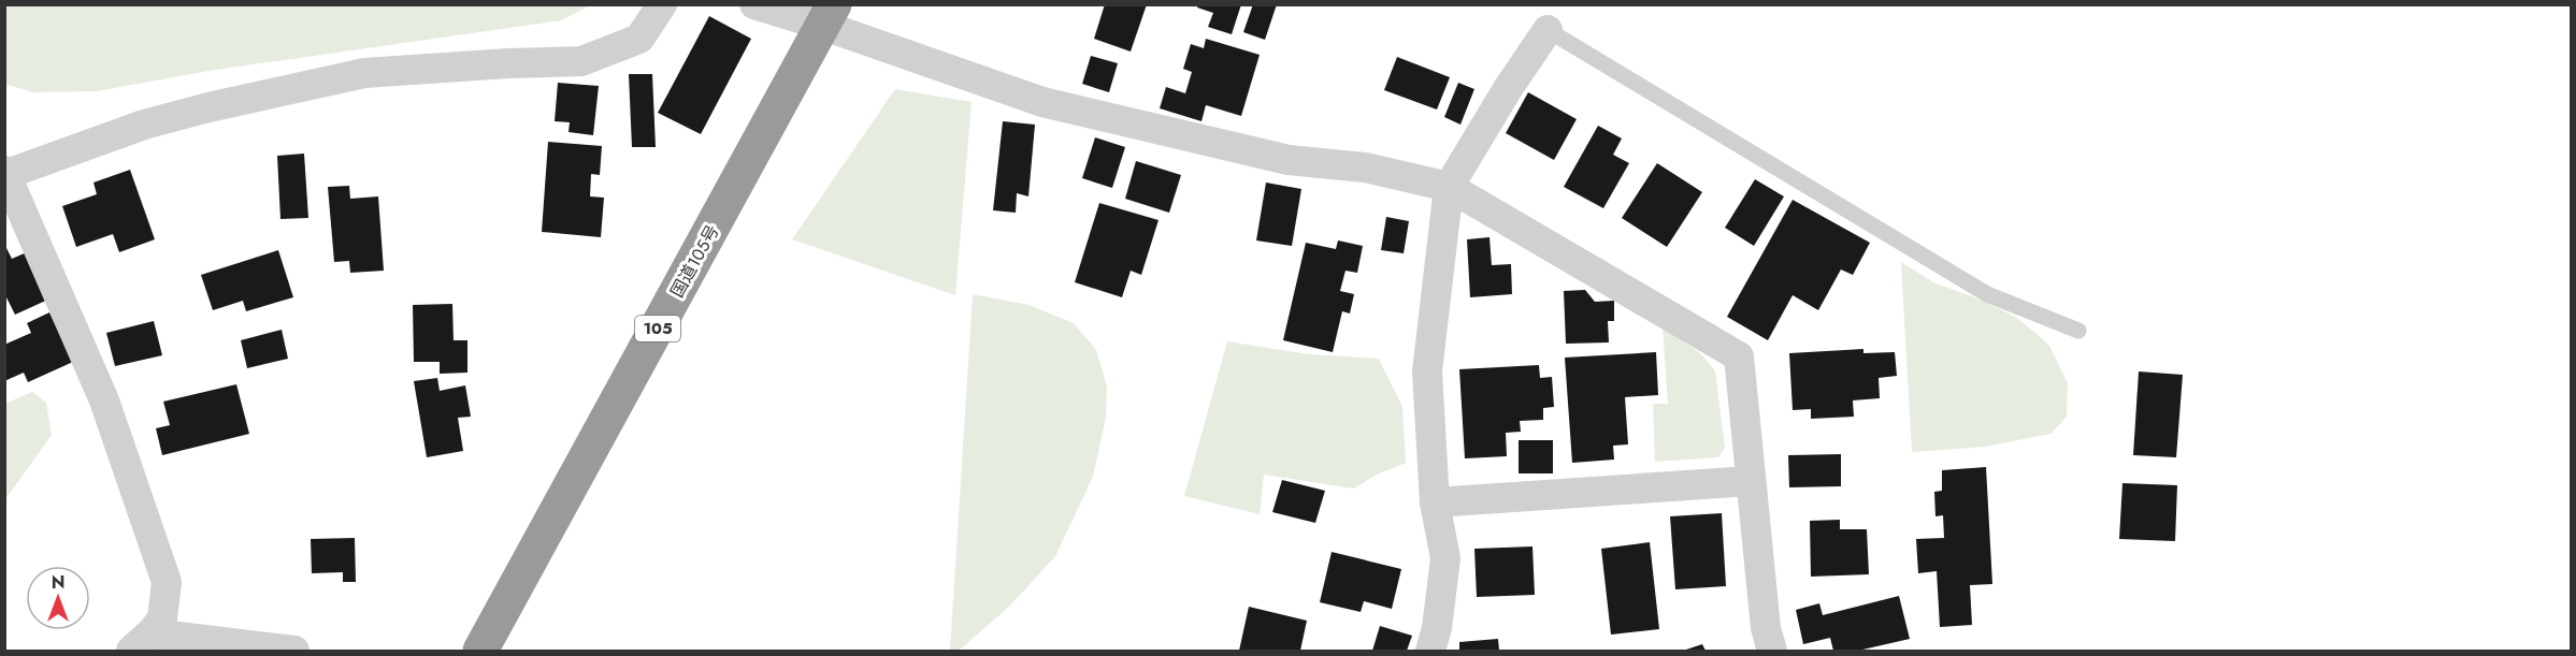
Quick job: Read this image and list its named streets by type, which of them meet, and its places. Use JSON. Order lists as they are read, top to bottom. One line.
{"streets":{"highway":["国道105号","105"]},"north":"top"}
